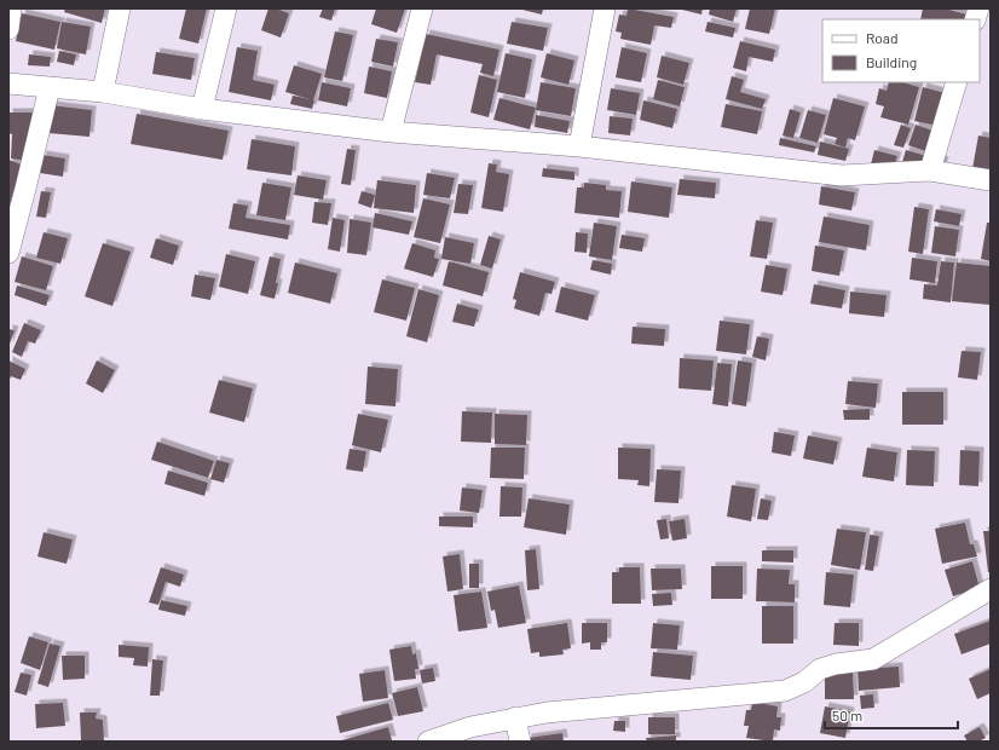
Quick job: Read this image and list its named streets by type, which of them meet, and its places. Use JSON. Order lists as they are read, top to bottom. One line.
{"legend":["Road","Building"],"scale_bar":"50 m"}
